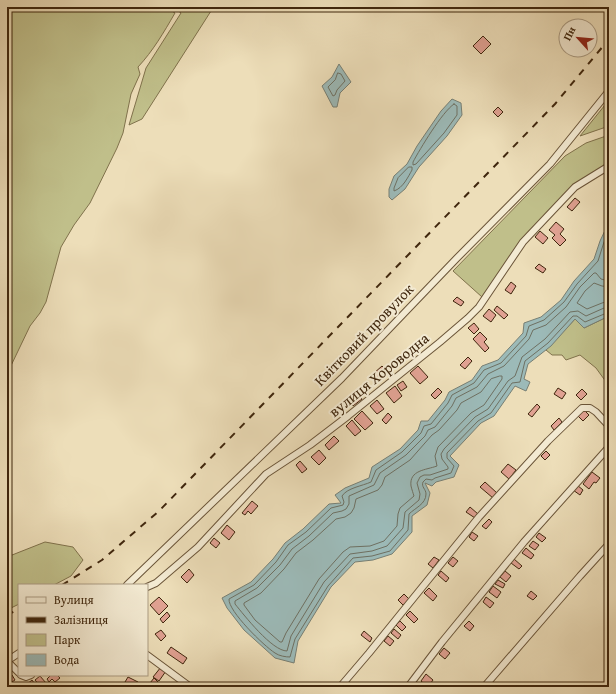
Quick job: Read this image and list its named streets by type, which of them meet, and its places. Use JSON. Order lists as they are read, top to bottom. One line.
{"streets":{"street":["Квітковий провулок","вулиця Хороводна"]},"legend":["Вулиця","Залізниця","Парк","Вода"],"north":"top left"}
